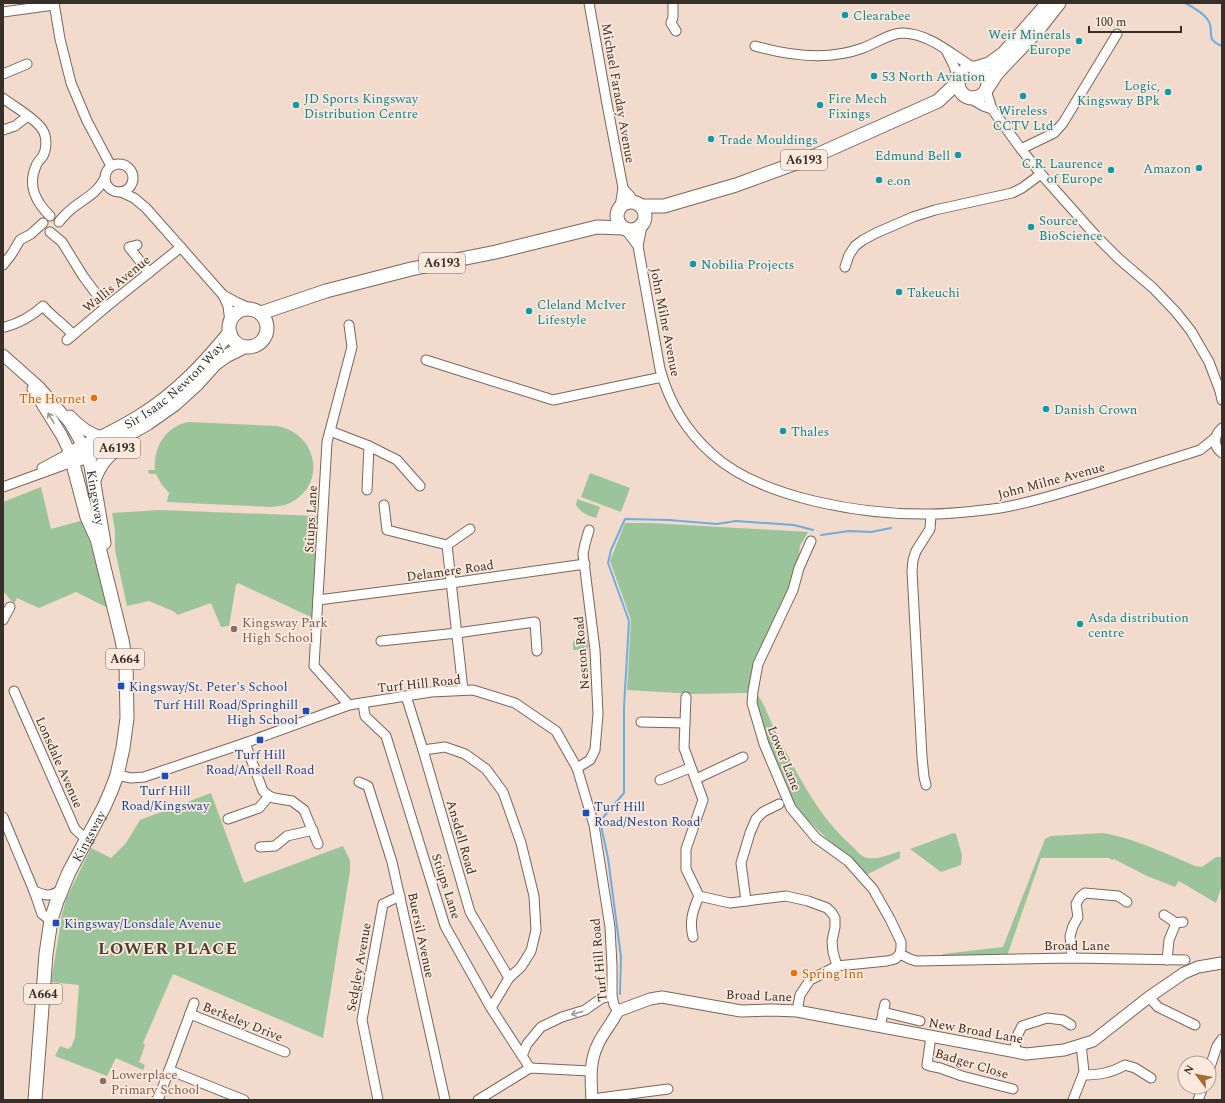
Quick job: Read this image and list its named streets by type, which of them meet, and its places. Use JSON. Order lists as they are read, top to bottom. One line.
{"streets":{"highway":["A6193","Sir Isaac Newton Way","Kingsway","A664"],"main road":["Broad Lane","New Broad Lane"],"street":["Michael Faraday Avenue","Wallis Avenue","John Milne Avenue","Stiups Lane","Delamere Road","Neston Road","Turf Hill Road","Lower Lane","Lonsdale Avenue","Ansdell Road","Buersil Avenue","Sedgley Avenue","Berkeley Drive","Badger Close"]},"crossings":[["A6193","John Milne Avenue"],["A6193","Sir Isaac Newton Way"],["A6193","Kingsway"],["Sir Isaac Newton Way","Kingsway"],["Sir Isaac Newton Way","A664"],["Kingsway","A664"],["Kingsway","Turf Hill Road"],["Kingsway","Lonsdale Avenue"],["Stiups Lane","Delamere Road"],["Stiups Lane","Turf Hill Road"],["Delamere Road","Neston Road"],["Neston Road","Turf Hill Road"],["Turf Hill Road","Ansdell Road"],["Turf Hill Road","Broad Lane"],["Lower Lane","Broad Lane"],["Buersil Avenue","Sedgley Avenue"],["Broad Lane","New Broad Lane"],["New Broad Lane","Badger Close"]],"districts":["LOWER PLACE"],"places":{"other":["Clearabee","Weir Minerals Europe","53 North Aviation","Logic, Kingsway BPk","Wireless CCTV Ltd","JD Sports Kingsway Distribution Centre","Fire Mech Fixings","Trade Mouldings","Edmund Bell","Amazon","C.R. Laurence of Europe","e.on","Source BioScience","Nobilia Projects","Takeuchi","Cleland McIver Lifestyle","The Hornet","Danish Crown","Thales","Asda distribution centre","Kingsway Park High School","Spring Inn","Lowerplace Primary School"],"transit":["Kingsway/St. Peter's School","Turf Hill Road/Springhill High School","Turf Hill Road/Ansdell Road","Turf Hill Road/Kingsway","Turf Hill Road/Neston Road","Kingsway/Lonsdale Avenue"]},"scale_bar":"100 m","north":"top left"}
